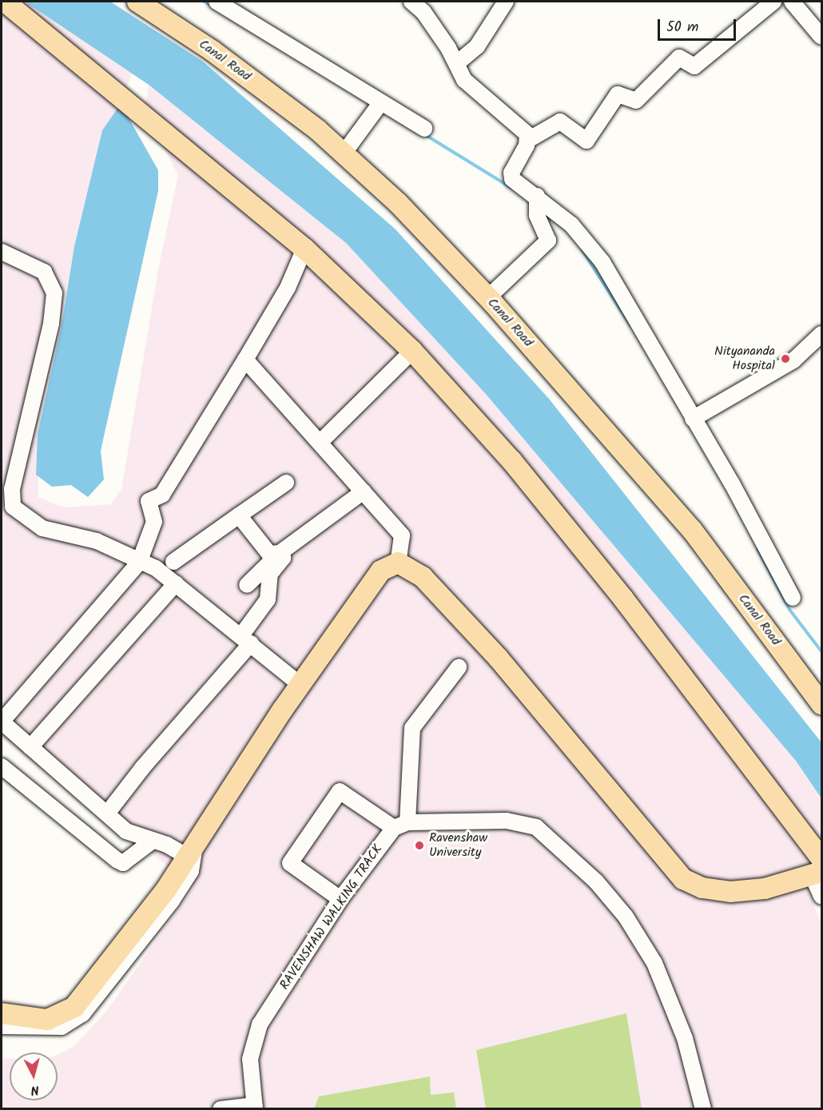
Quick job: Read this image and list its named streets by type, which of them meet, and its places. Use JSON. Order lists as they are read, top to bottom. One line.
{"streets":{"main road":["Canal Road"],"street":["RAVENSHAW WALKING TRACK"]},"places":["Nityananda Hospital","Ravenshaw University"],"scale_bar":"50 m","north":"bottom"}
